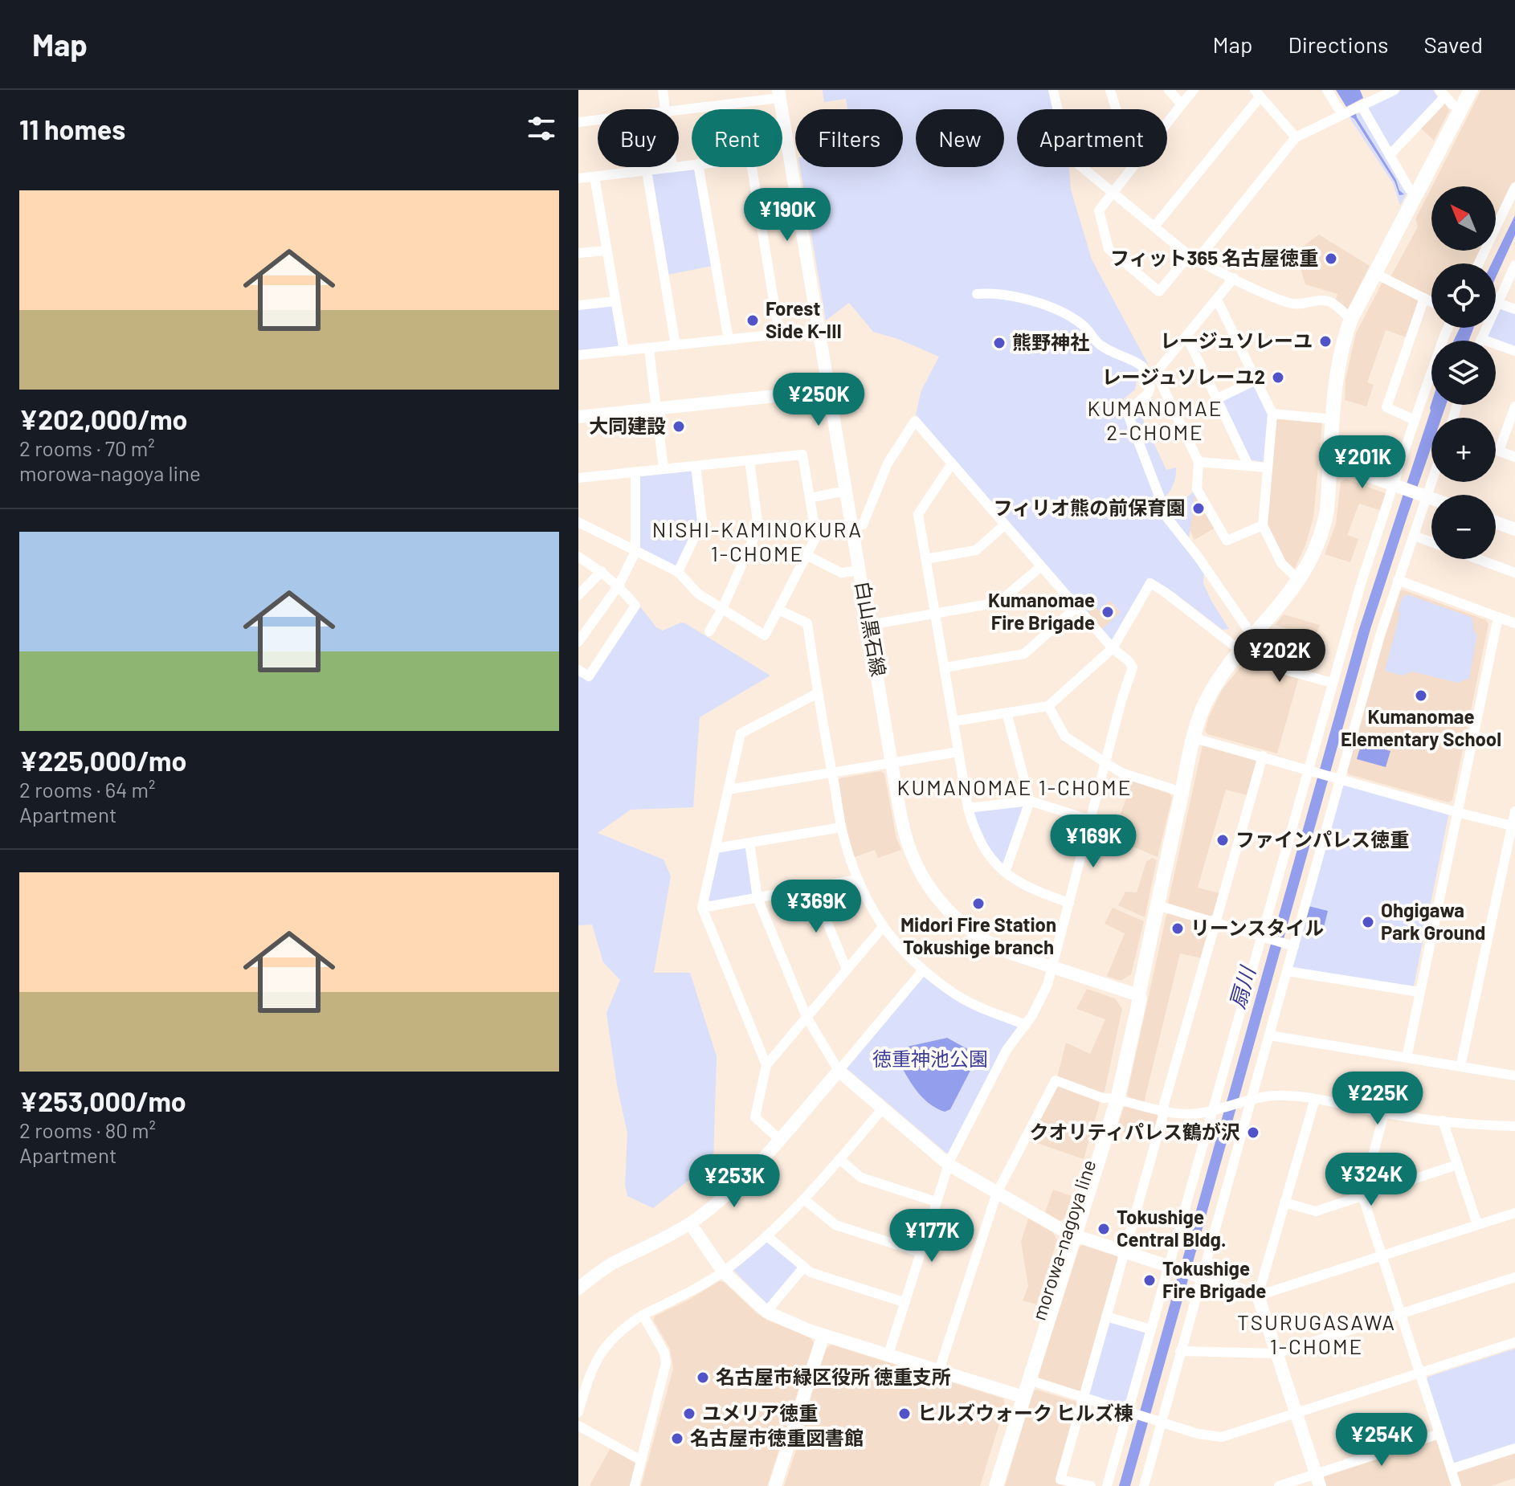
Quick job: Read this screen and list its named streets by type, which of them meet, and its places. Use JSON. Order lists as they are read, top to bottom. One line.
{"streets":{"main road":["morowa-nagoya line"],"street":["白山黒石線"]},"crossings":[["白山黒石線","morowa-nagoya line"]],"districts":["KUMANOMAE 2-CHOME","NISHI-KAMINOKURA 1-CHOME","KUMANOMAE 1-CHOME","TSURUGASAWA 1-CHOME"],"water":["扇川"],"parks":["徳重神池公園"],"places":["フィット365 名古屋徳重","Forest Side K-III","レージュソレーユ","熊野神社","レージュソレーユ2","大同建設","フィリオ熊の前保育園","Kumanomae Fire Brigade","Kumanomae Elementary School","ファインパレス徳重","Midori Fire Station Tokushige branch","Ohgigawa Park Ground","リーンスタイル","クオリティパレス鶴が沢","Tokushige Central Bldg.","Tokushige Fire Brigade","名古屋市緑区役所 徳重支所","ユメリア徳重","ヒルズウォーク ヒルズ棟","名古屋市徳重図書館"],"north":"top left","page":{"header":"Map","nav":["Map","Directions","Saved"],"heading":"11 homes","chip":["Buy","Rent","Filters","New","Apartment"],"list":[{"name":"¥202,000/mo","note":"2 rooms · 70 m² · morowa-nagoya line"},{"name":"¥225,000/mo","note":"2 rooms · 64 m² · Apartment"},{"name":"¥253,000/mo","note":"2 rooms · 80 m² · Apartment"}],"map_buttons":["+","−"],"price":["¥190K","¥250K","¥201K","¥202K","¥169K","¥369K","¥225K","¥324K","¥253K","¥177K","¥254K"]}}
